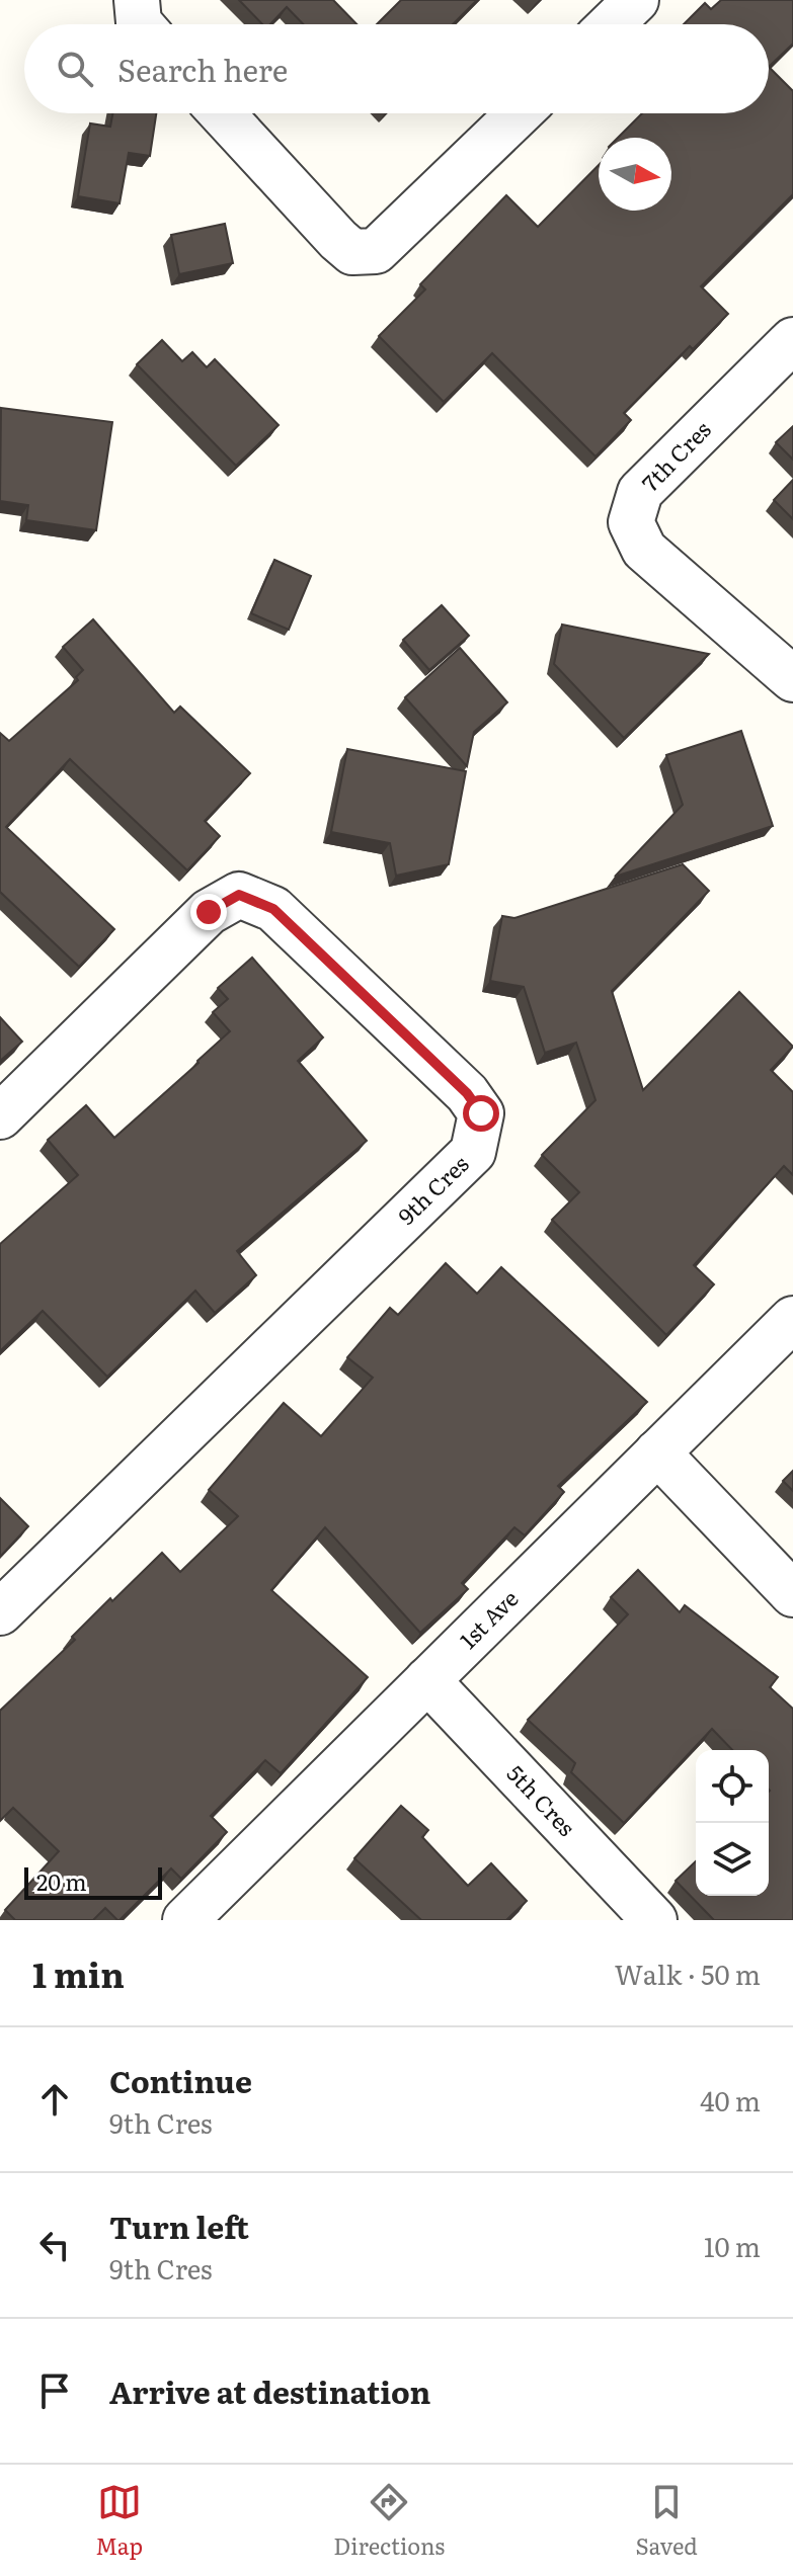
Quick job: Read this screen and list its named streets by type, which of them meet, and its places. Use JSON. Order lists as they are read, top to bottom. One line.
{"streets":{"street":["7th Cres","9th Cres","1st Ave","5th Cres"]},"crossings":[["1st Ave","5th Cres"]],"scale_bar":"20 m","north":"right","page":{"search":"Search here","scale":"20 m","heading":["1 min","Walk · 50 m"],"list":[["Continue","9th Cres","40 m"],["Turn left","9th Cres","10 m"],"Arrive at destination"],"nav":["Map","Directions","Saved"]}}
